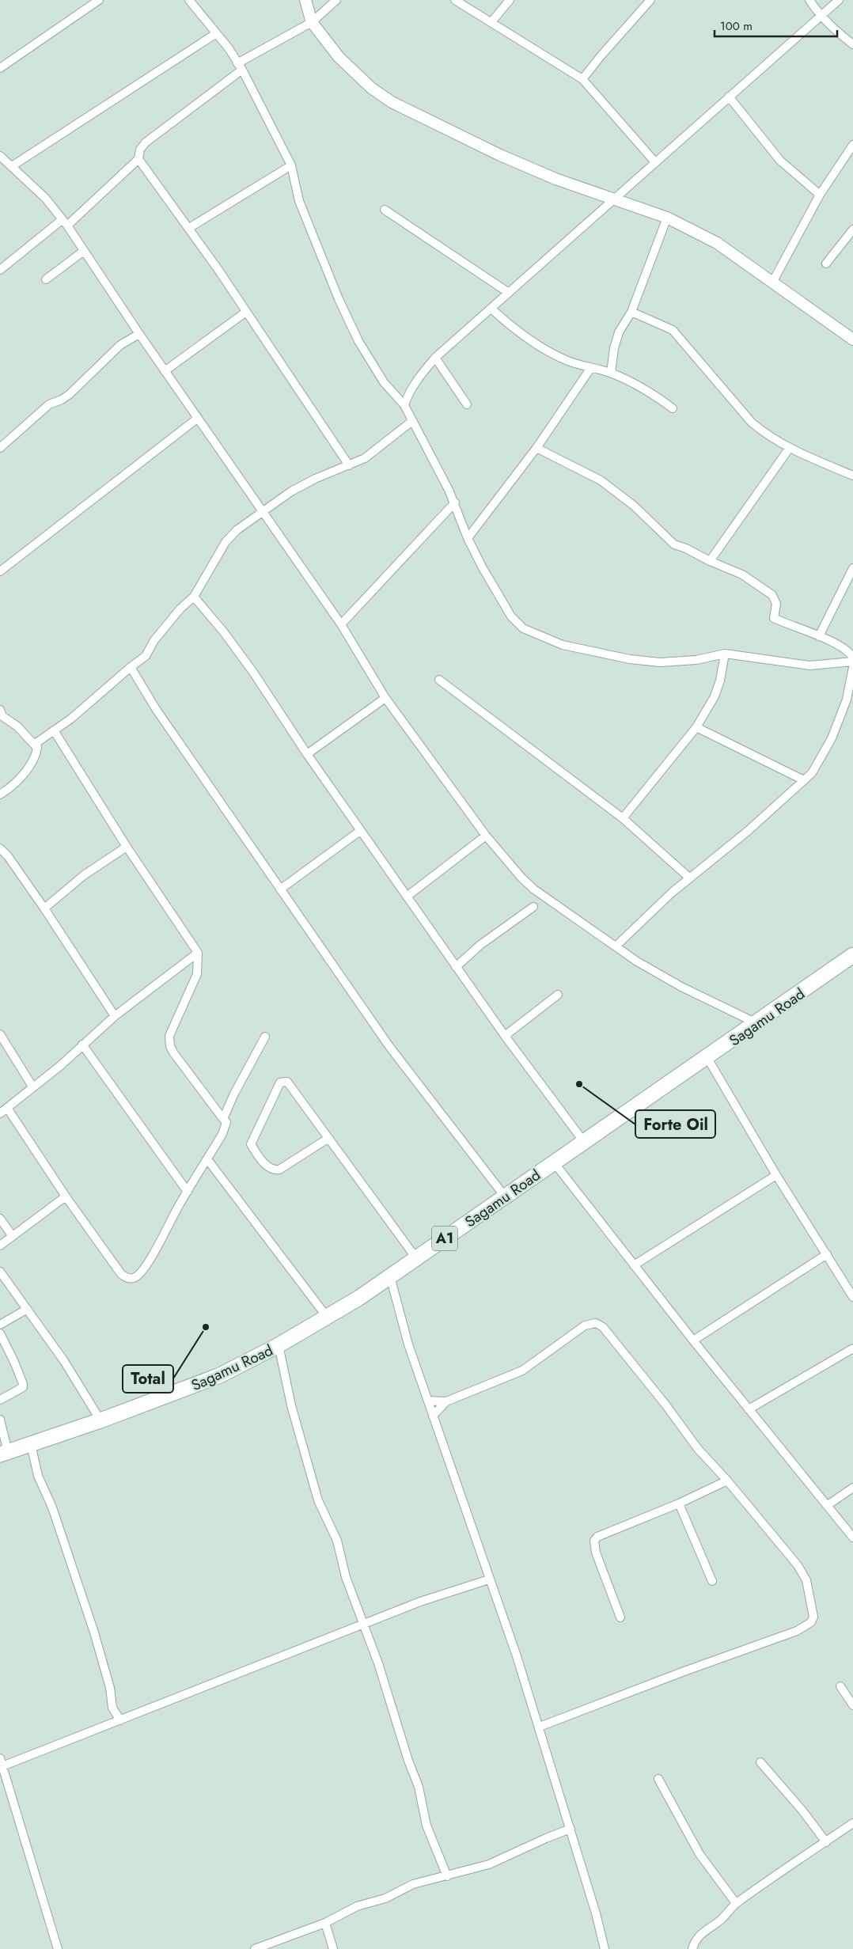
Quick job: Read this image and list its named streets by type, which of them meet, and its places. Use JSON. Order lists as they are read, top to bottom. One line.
{"streets":{"highway":["Sagamu Road","A1"]},"places":["Forte Oil","Total"],"scale_bar":"100 m"}
